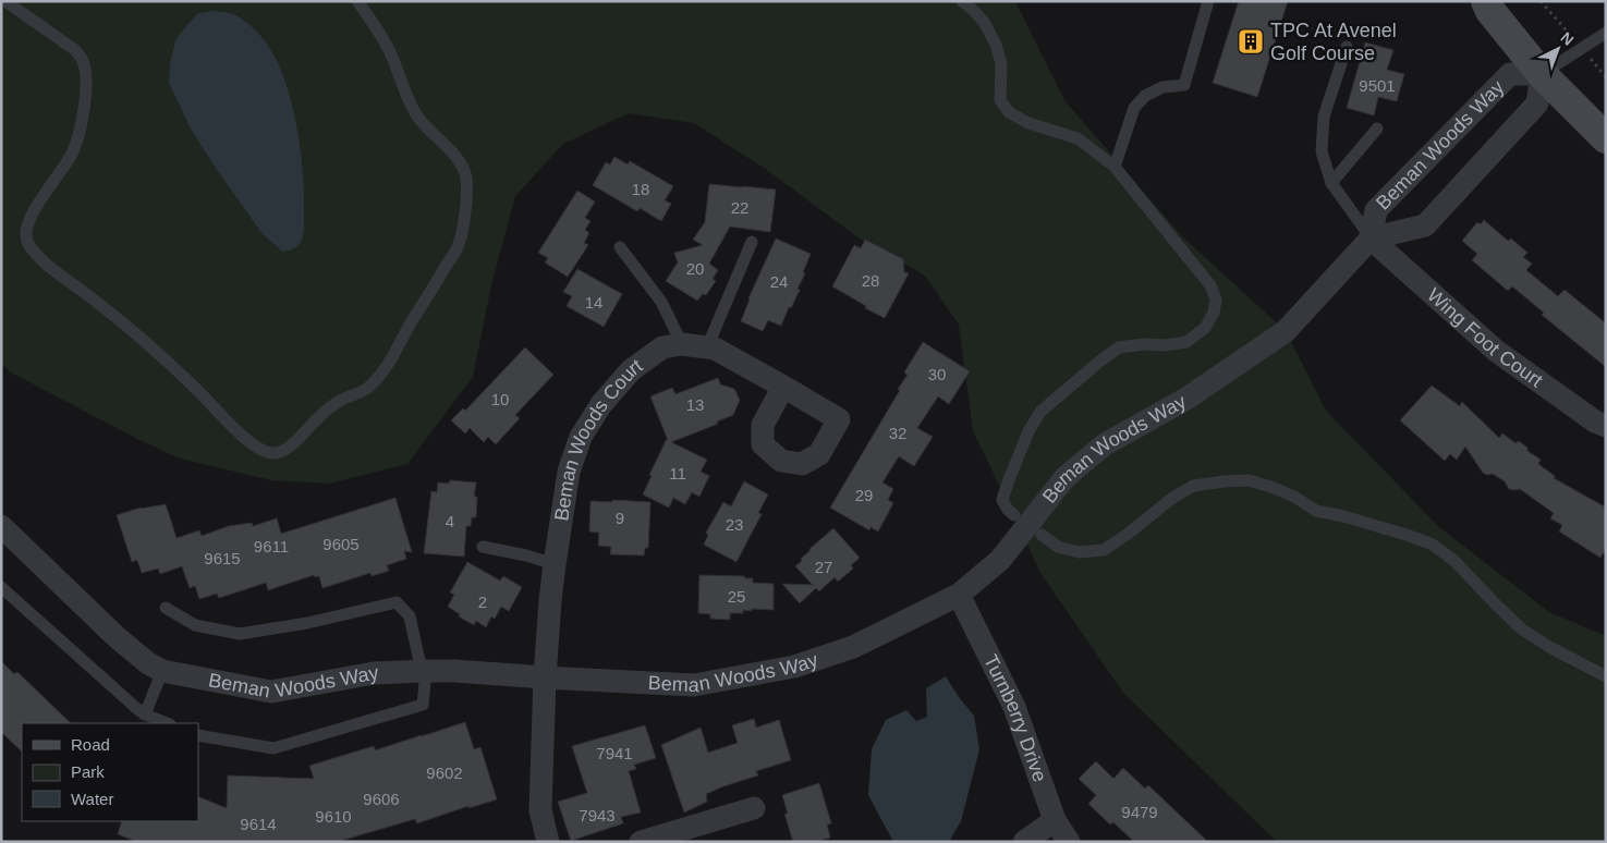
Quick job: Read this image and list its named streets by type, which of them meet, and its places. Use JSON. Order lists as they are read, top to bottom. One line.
{"streets":{"street":["Beman Woods Way","Wing Foot Court","Beman Woods Court","Turnberry Drive"]},"crossings":[["Beman Woods Way","Wing Foot Court"],["Beman Woods Way","Beman Woods Court"],["Beman Woods Way","Turnberry Drive"]],"places":{"building":["TPC At Avenel Golf Course"]},"house_numbers":["9501","18","22","20","28","24","14","30","10","13","32","11","29","9","4","23","9605","9611","9615","27","25","2","7941","9602","9606","9479","7943","9610","9614"],"legend":["Road","Park","Water"],"north":"top right"}
